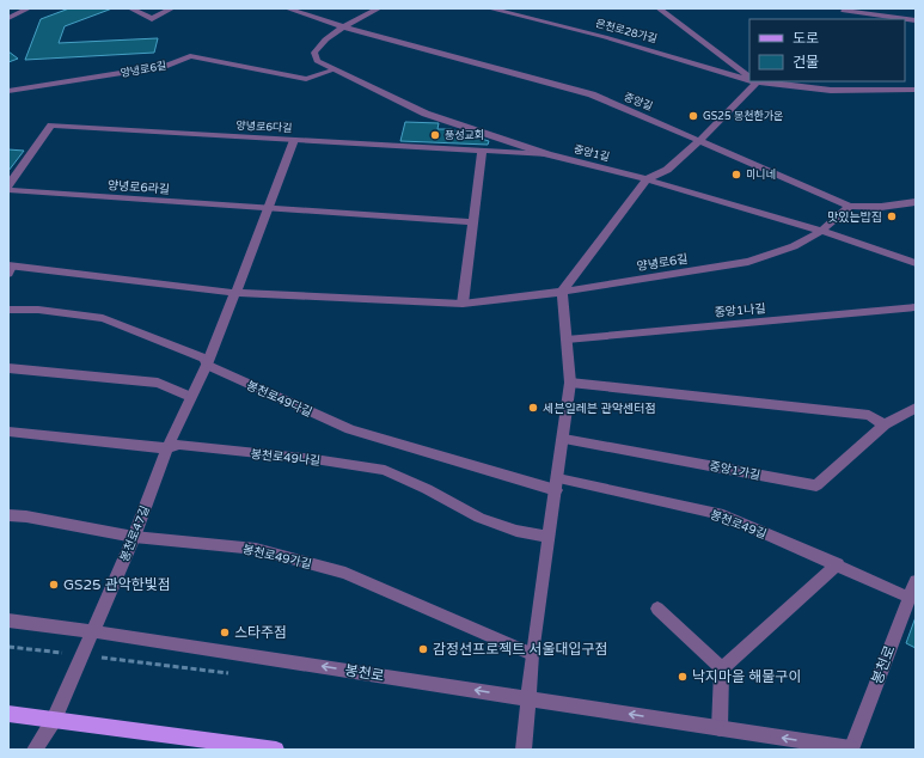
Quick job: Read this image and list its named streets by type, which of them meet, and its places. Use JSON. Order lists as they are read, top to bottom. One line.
{"streets":{"street":["은천로28가길","양녕로6길","중앙길","양녕로6다길","중앙1길","양녕로6라길","중앙1나길","봉천로49다길","봉천로49나길","중앙1가길","봉천로49길","봉천로47길","봉천로49가길","봉천로"]},"crossings":[["양녕로6길","중앙길"],["양녕로6길","중앙1길"],["양녕로6길","봉천로47길"],["중앙길","중앙1길"],["양녕로6다길","중앙1길"],["봉천로49다길","봉천로49길"],["봉천로49다길","봉천로47길"],["봉천로49나길","봉천로47길"],["봉천로49길","봉천로"],["봉천로47길","봉천로49가길"],["봉천로47길","봉천로"]],"one_way":["봉천로"],"places":["GS25 봉천한가온","풍성교회","미니네","맛있는밥집","세븐일레븐 관악센터점","GS25 관악한빛점","스타주점","감정선프로젝트 서울대입구점","낙지마을 해물구이"],"legend":["도로","건물"]}
